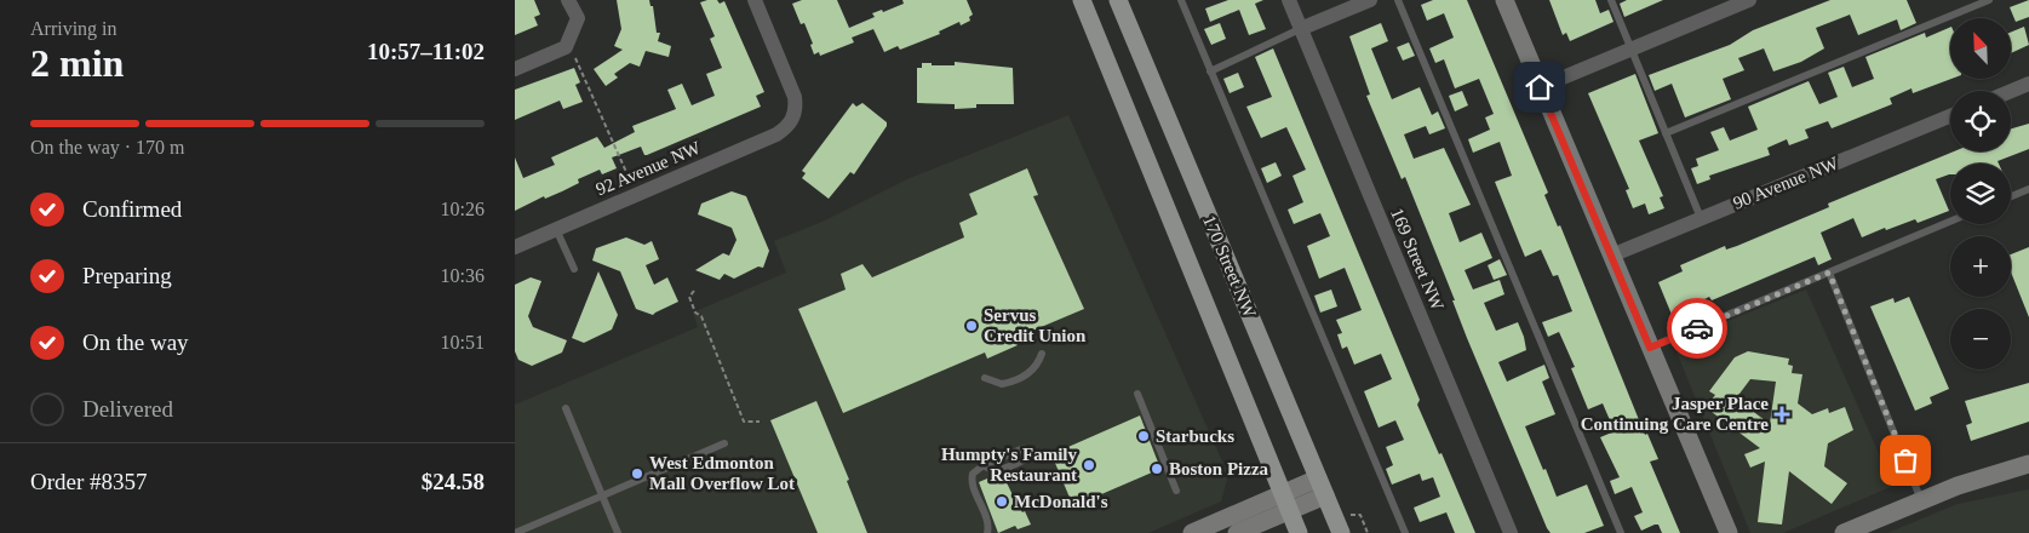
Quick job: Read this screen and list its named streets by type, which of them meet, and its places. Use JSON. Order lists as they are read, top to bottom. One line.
{"streets":{"main road":["170 Street NW"],"street":["92 Avenue NW","90 Avenue NW","169 Street NW"]},"places":{"other":["Servus Credit Union","Starbucks","Humpty's Family Restaurant","Boston Pizza","West Edmonton Mall Overflow Lot","McDonald's"],"health":["Jasper Place Continuing Care Centre"]},"north":"top left","page":{"heading":["2 min","Arriving in","10:57–11:02"],"panel":["Order #8357","$24.58"],"map_buttons":["+","−"],"bar":"On the way · 170 m","list":[["Confirmed","10:26"],["Preparing","10:36"],["On the way","10:51"],"Delivered"]}}
